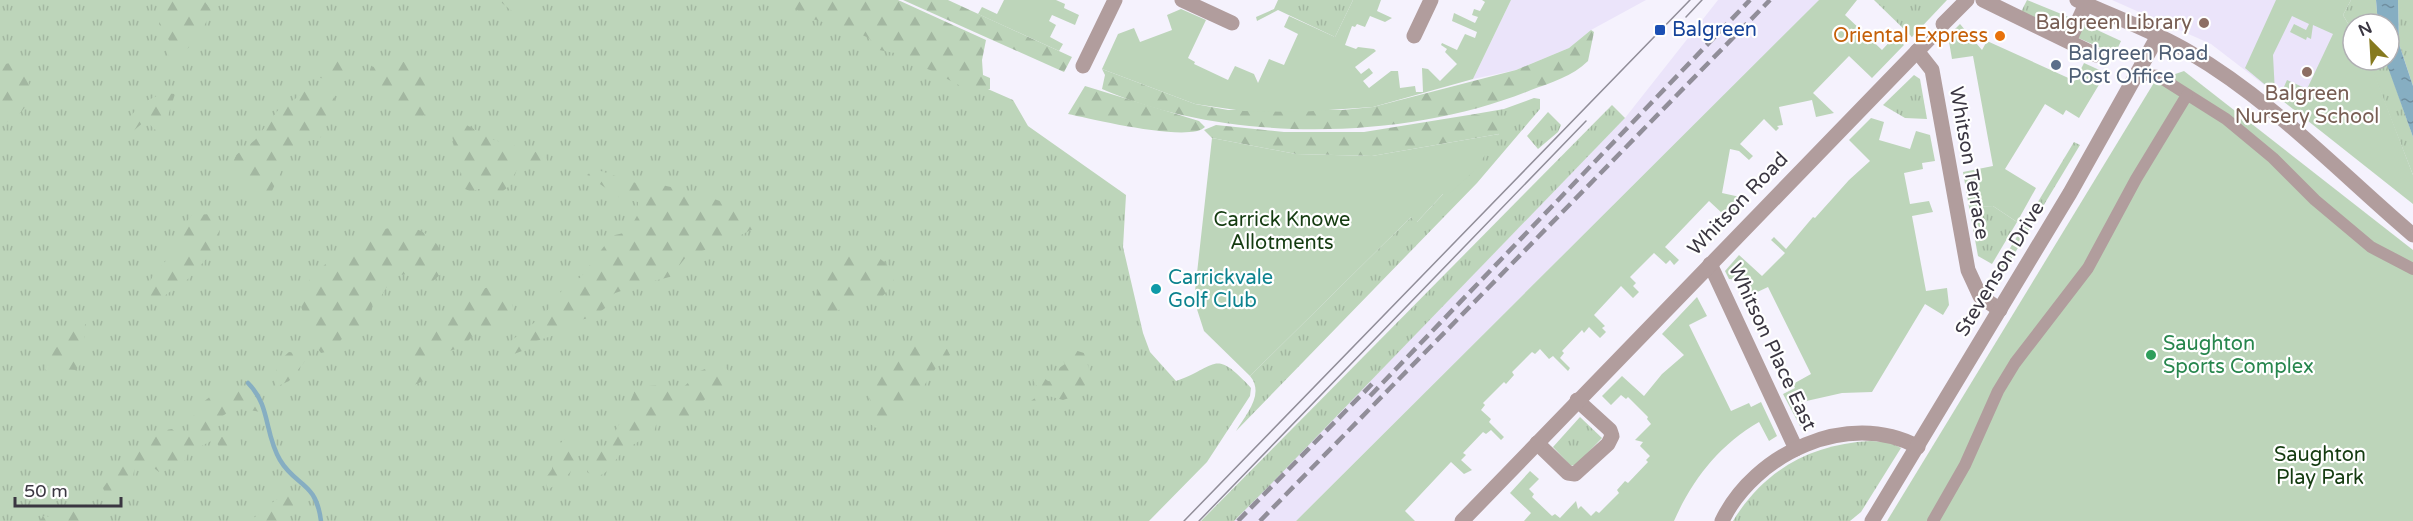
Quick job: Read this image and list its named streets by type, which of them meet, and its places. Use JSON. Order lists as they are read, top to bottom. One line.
{"streets":{"street":["Whitson Terrace","Whitson Road","Stevenson Drive","Whitson Place East"]},"crossings":[["Whitson Terrace","Whitson Road"],["Whitson Terrace","Stevenson Drive"],["Whitson Road","Whitson Place East"]],"parks":["Carrick Knowe Allotments","Saughton Play Park"],"places":{"other":["Balgreen Library","Oriental Express","Balgreen Road Post Office","Balgreen Nursery School","Carrickvale Golf Club","Saughton Sports Complex"],"transit":["Balgreen"]},"scale_bar":"50 m","north":"top left"}
